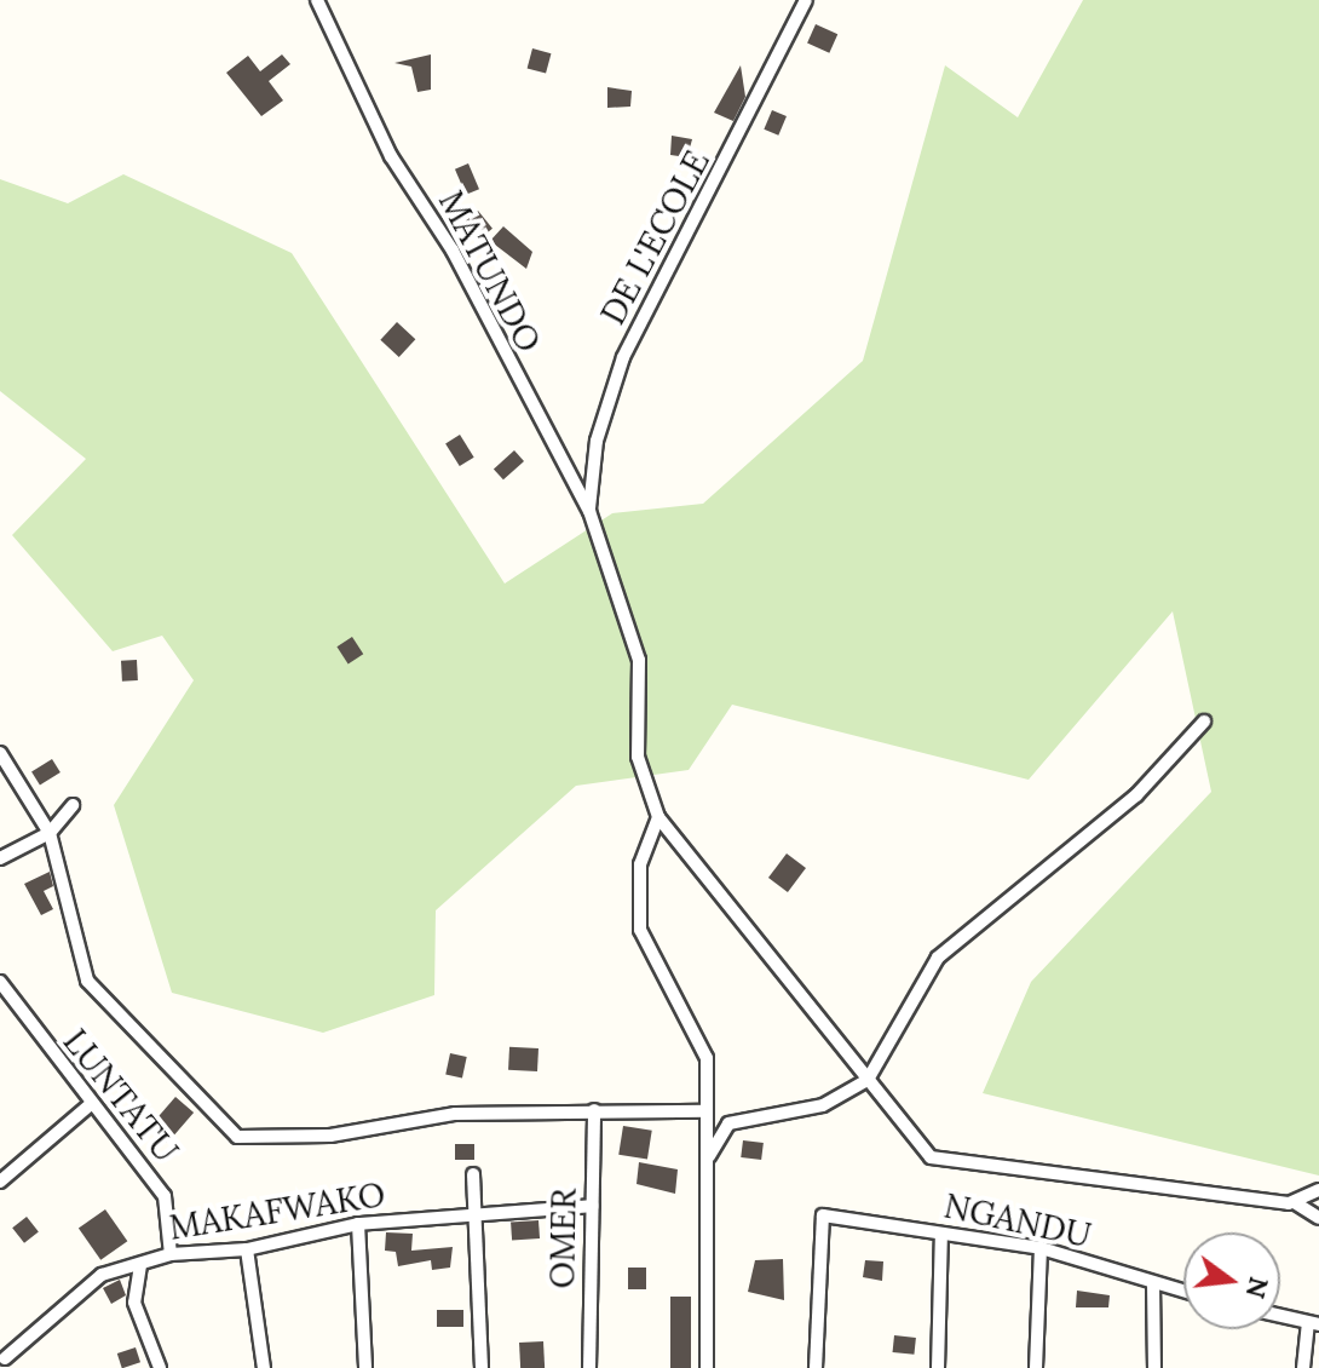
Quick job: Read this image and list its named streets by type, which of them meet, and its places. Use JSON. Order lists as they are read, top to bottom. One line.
{"streets":{"street":["DE L'ECOLE","MATUNDO","LUNTATU","MAKAFWAKO","NGANDU","OMER"]},"crossings":[["DE L'ECOLE","MATUNDO"],["LUNTATU","MAKAFWAKO"],["MAKAFWAKO","OMER"]],"north":"right"}
